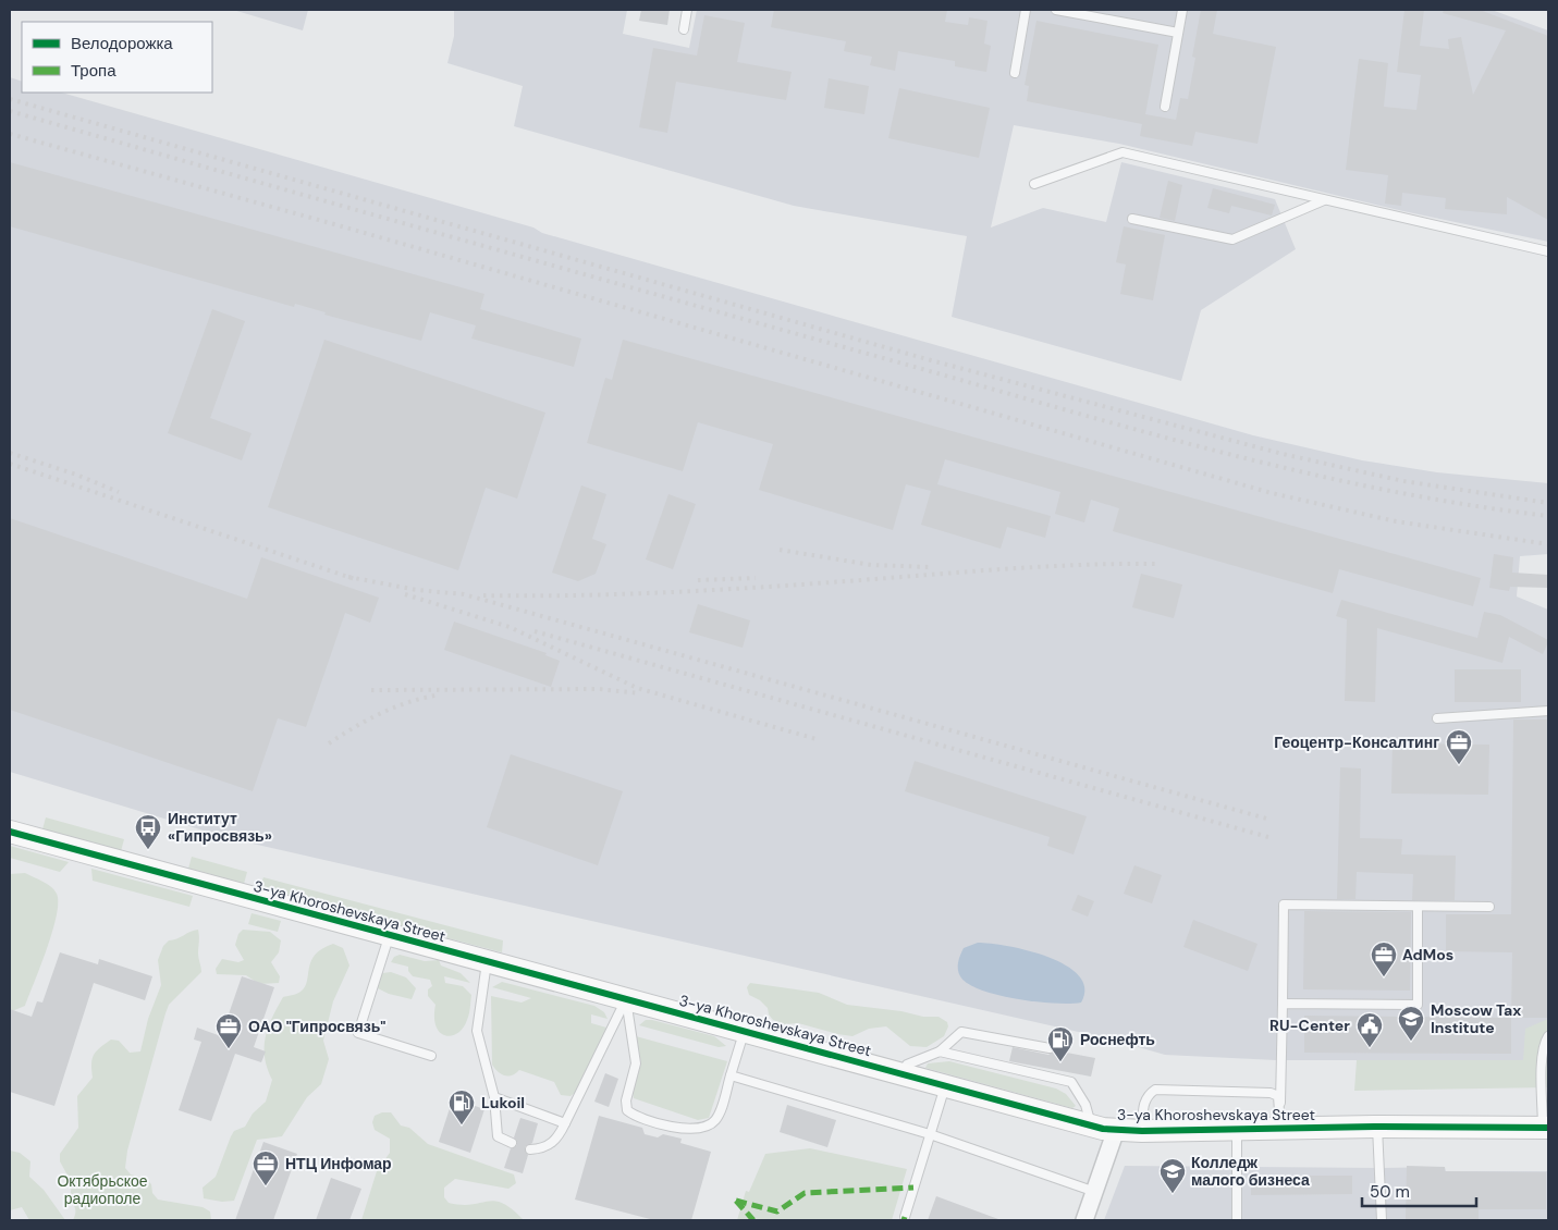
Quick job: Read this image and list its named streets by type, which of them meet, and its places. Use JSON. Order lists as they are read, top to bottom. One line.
{"streets":{"street":["3-ya Khoroshevskaya Street"]},"parks":["Октябрьское радиополе"],"places":{"office":["Геоцентр-Консалтинг","AdMos","ОАО \"Гипросвязь\"","НТЦ Инфомар"],"bus stop":["Институт «Гипросвязь»"],"school or university":["Moscow Tax Institute","Колледж малого бизнеса"],"public building":["RU-Center"],"fuel station":["Роснефть","Lukoil"]},"legend":["Велодорожка","Тропа"],"scale_bar":"50 m"}
